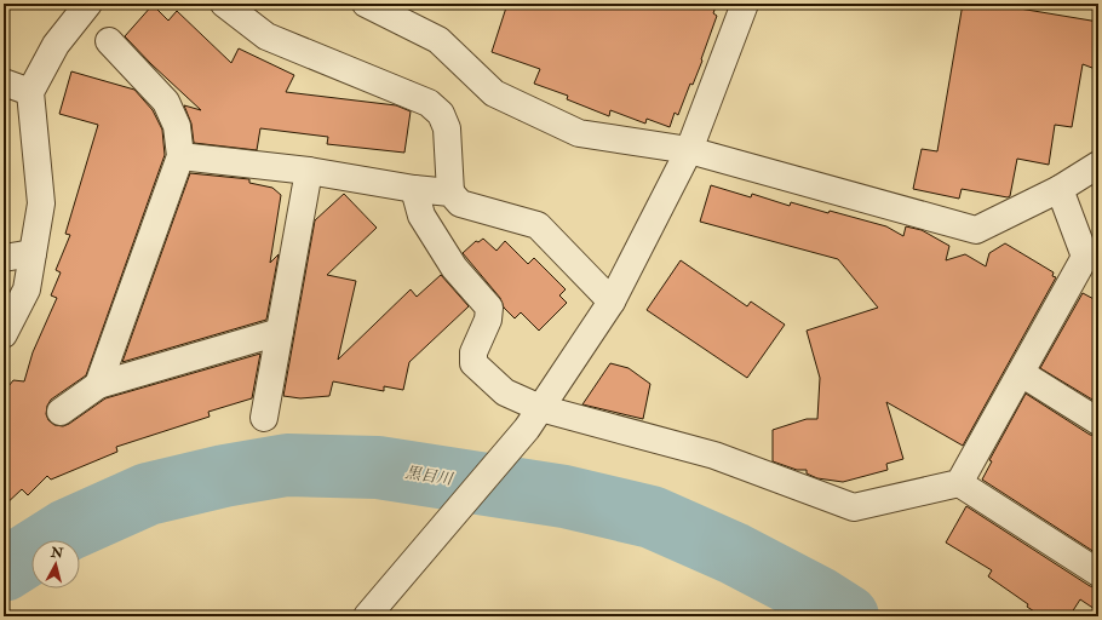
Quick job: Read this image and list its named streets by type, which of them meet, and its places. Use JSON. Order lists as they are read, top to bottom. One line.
{"water":["黒目川"],"north":"top"}
